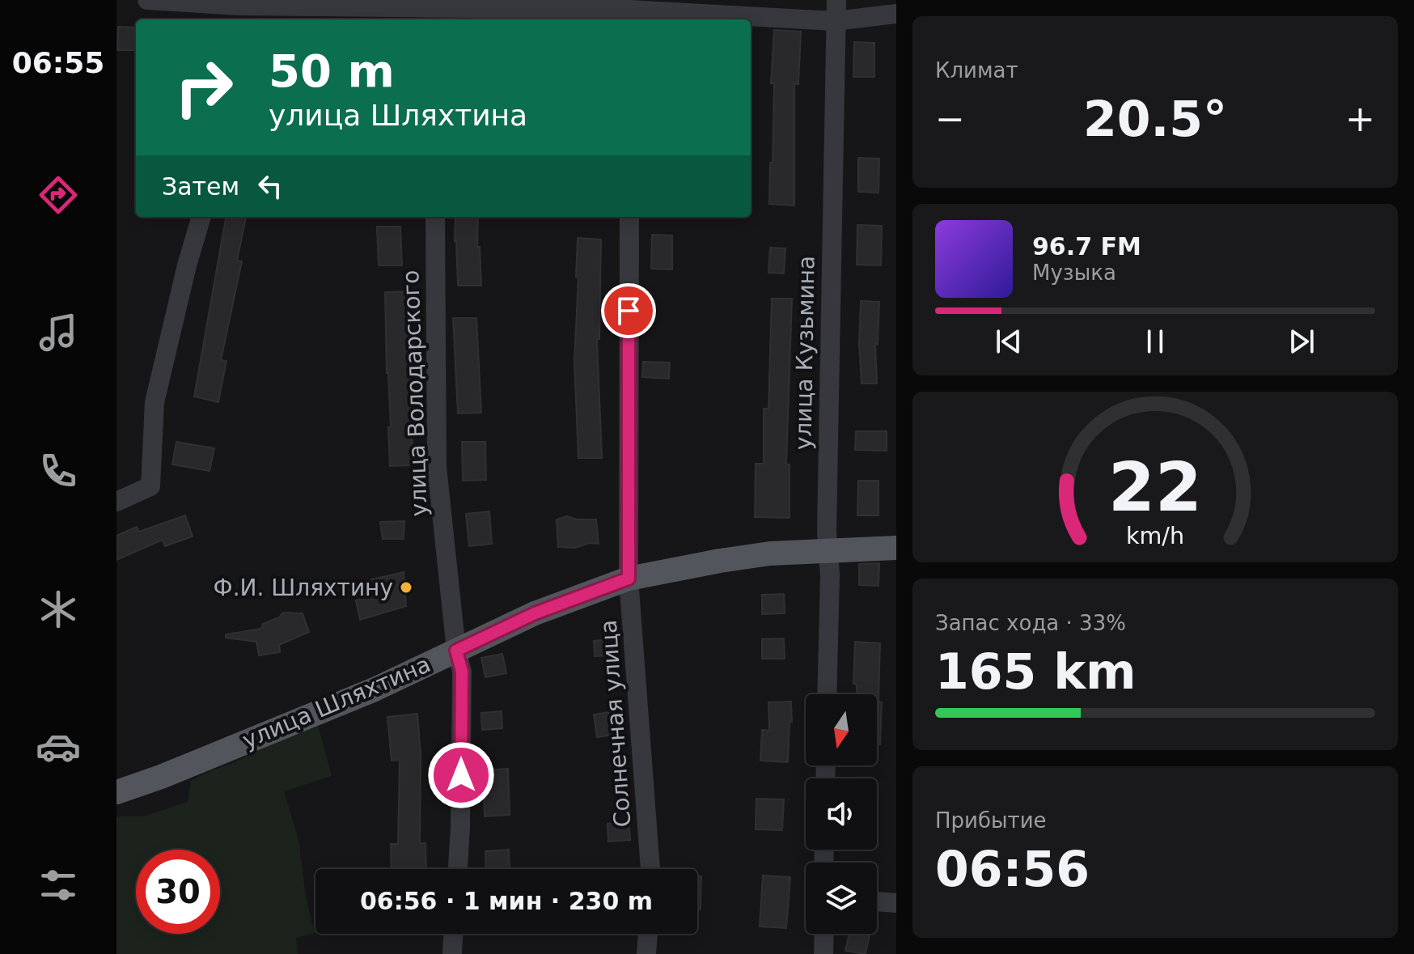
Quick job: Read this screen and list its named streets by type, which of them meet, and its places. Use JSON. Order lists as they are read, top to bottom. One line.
{"streets":{"main road":["улица Шляхтина"],"street":["улица Кузьмина","улица Володарского","Солнечная улица"]},"crossings":[["улица Кузьмина","улица Шляхтина"],["улица Володарского","улица Шляхтина"],["улица Шляхтина","Солнечная улица"]],"places":["Ф.И. Шляхтину"],"north":"bottom","page":{"tabs":"06:55","tile":["Климат",["Запас хода · 33%","165 km"],["Прибытие","06:56"]],"turn":["50 m","улица Шляхтина"],"heat":["−","20.5°","+"],"then":"Затем","song":["96.7 FM","Музыка"],"limit":"30","trip":"06:56 · 1 мин · 230 m","gauge":["22","km/h"]}}
